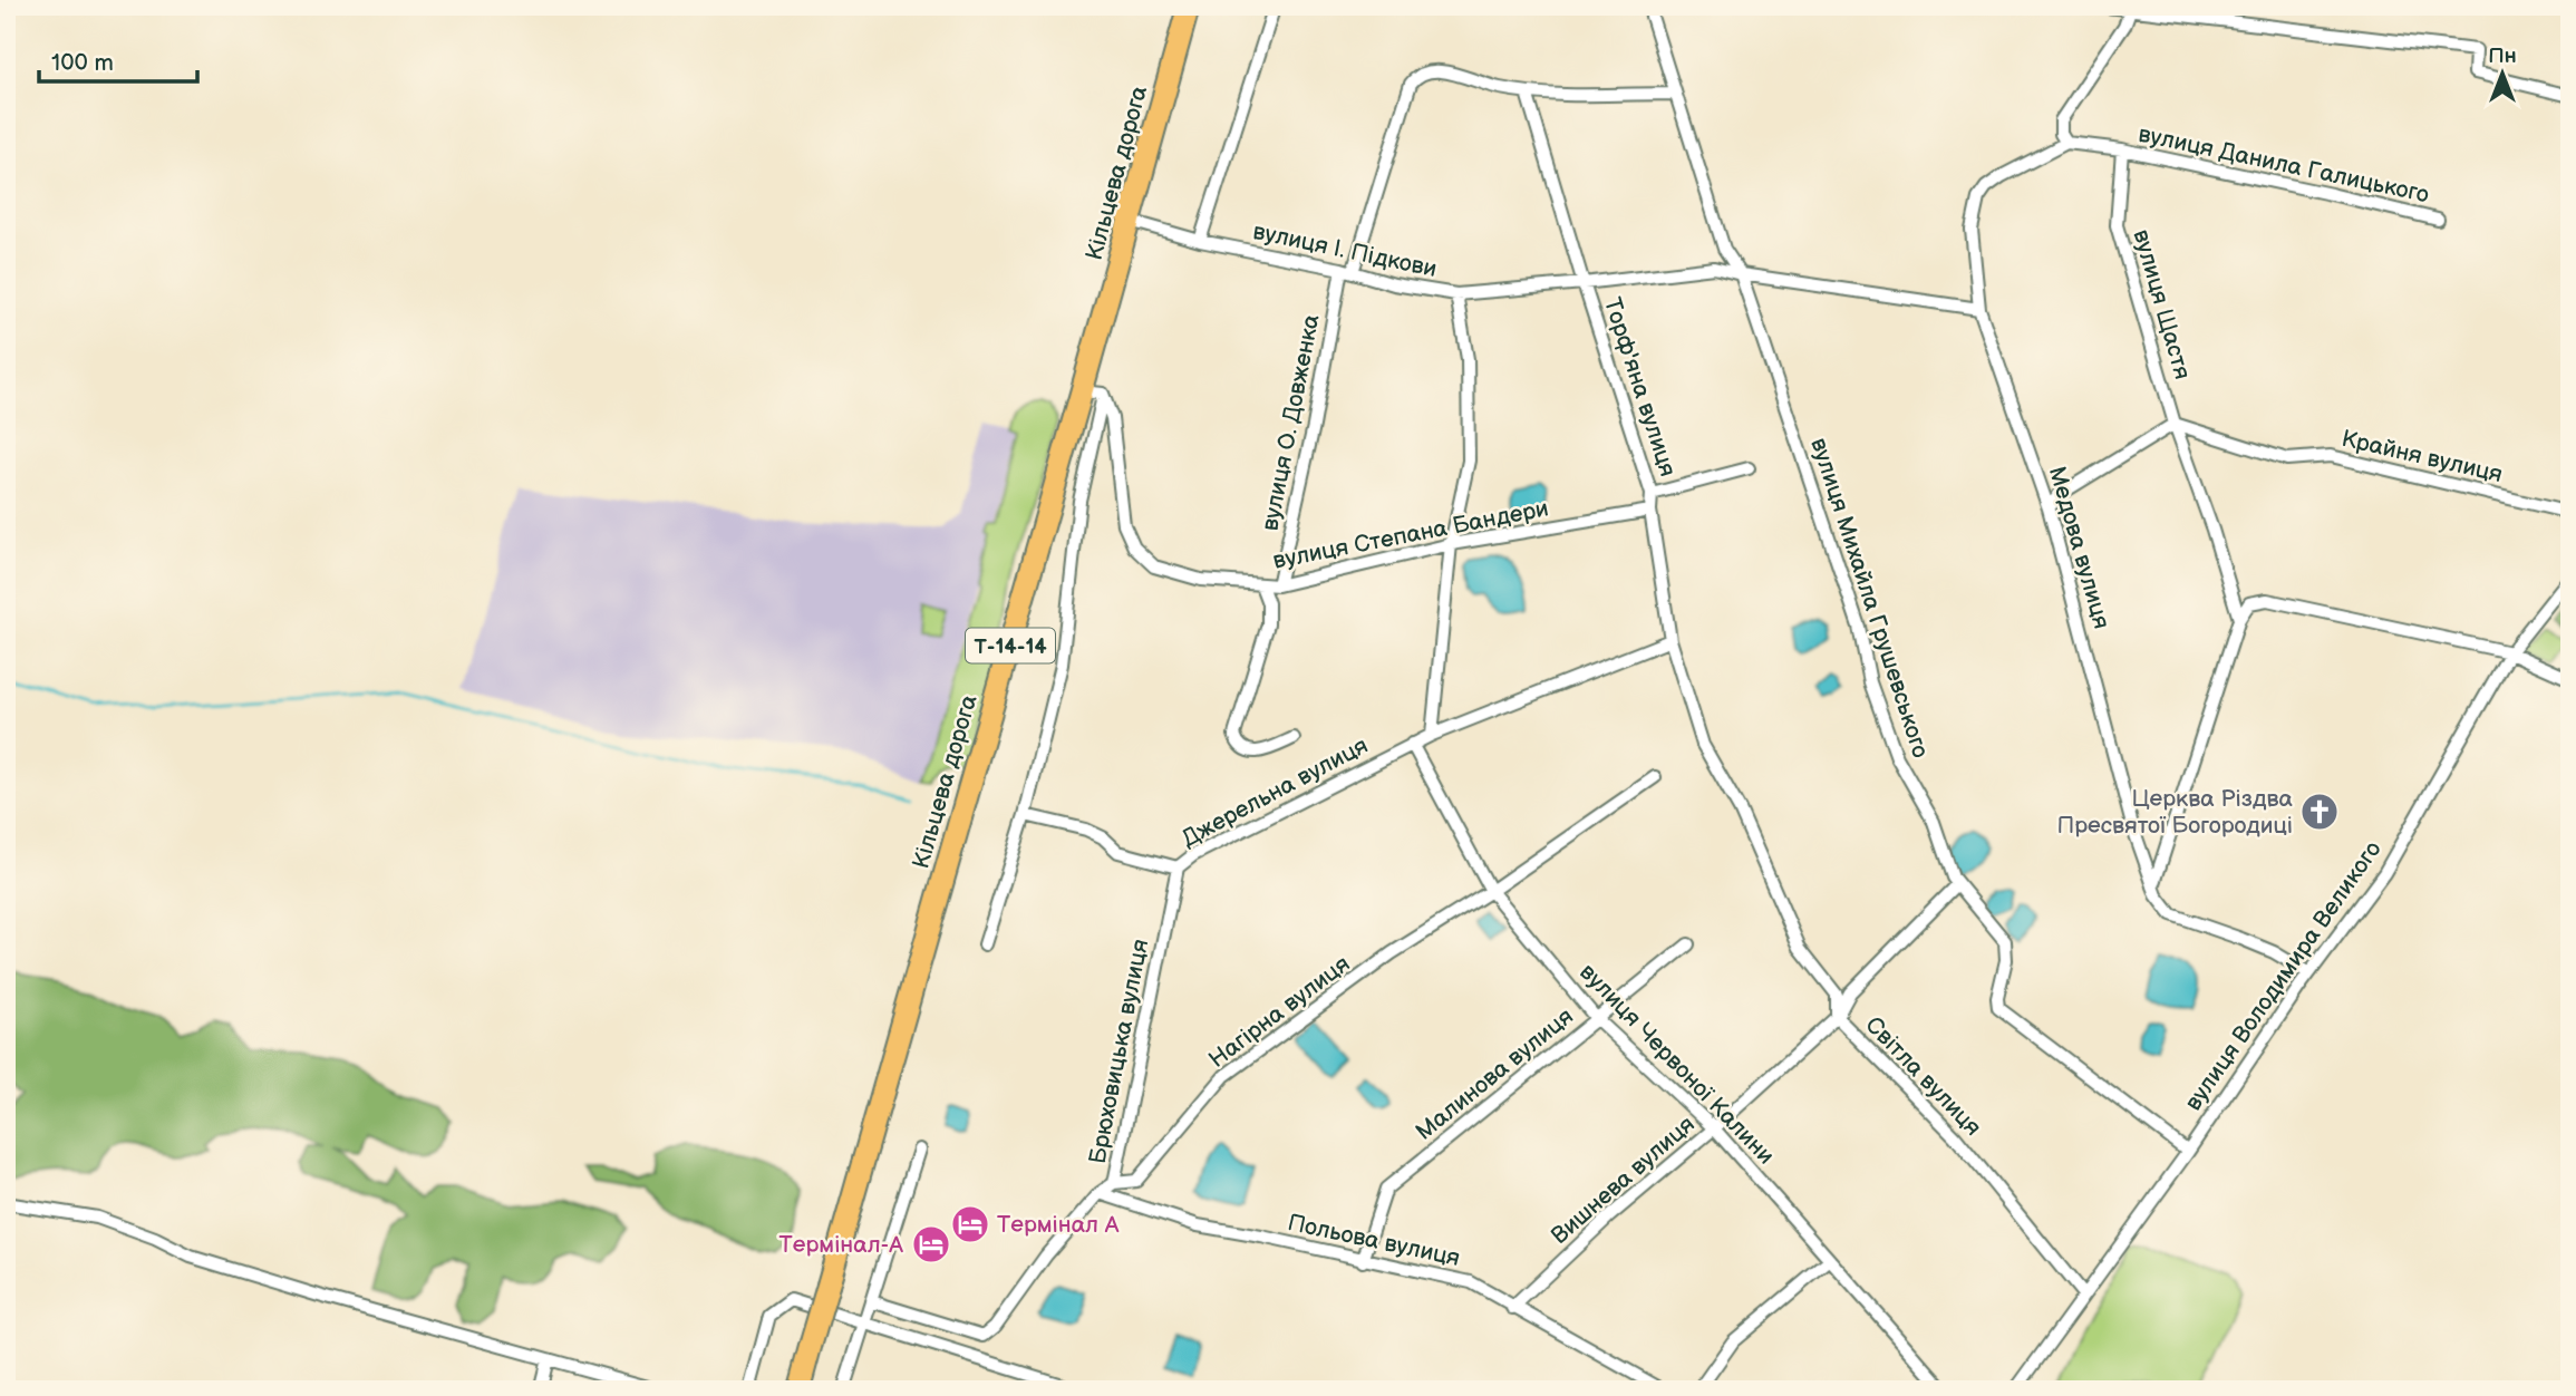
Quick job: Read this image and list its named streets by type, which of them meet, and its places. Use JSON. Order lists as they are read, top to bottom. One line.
{"streets":{"highway":["Кільцева дорога","Т-14-14"],"street":["вулиця Данила Галицького","вулиця І. Підкови","вулиця Щастя","Торф'яна вулиця","вулиця О. Довженка","Крайня вулиця","вулиця Степана Бандери","Медова вулиця","вулиця Михайла Грушевського","Джерельна вулиця","вулиця Володимира Великого","Нагірна вулиця","Брюховицька вулиця","вулиця Червоної Калини","Малинова вулиця","Світла вулиця","Вишнева вулиця","Польова вулиця"]},"crossings":[["вулиця Данила Галицького","вулиця Щастя"],["Кільцева дорога","вулиця І. Підкови"],["Кільцева дорога","вулиця Степана Бандери"],["вулиця І. Підкови","Торф'яна вулиця"],["вулиця І. Підкови","вулиця О. Довженка"],["вулиця І. Підкови","Медова вулиця"],["вулиця І. Підкови","вулиця Михайла Грушевського"],["вулиця Щастя","Крайня вулиця"],["Торф'яна вулиця","вулиця О. Довженка"],["Торф'яна вулиця","вулиця Степана Бандери"],["Торф'яна вулиця","Джерельна вулиця"],["Торф'яна вулиця","Світла вулиця"],["вулиця О. Довженка","вулиця Степана Бандери"],["Медова вулиця","вулиця Володимира Великого"],["вулиця Михайла Грушевського","вулиця Володимира Великого"],["вулиця Михайла Грушевського","Вишнева вулиця"],["Джерельна вулиця","Брюховицька вулиця"],["Джерельна вулиця","вулиця Червоної Калини"],["вулиця Володимира Великого","Світла вулиця"],["Нагірна вулиця","Брюховицька вулиця"],["Нагірна вулиця","вулиця Червоної Калини"],["Брюховицька вулиця","Польова вулиця"],["вулиця Червоної Калини","Малинова вулиця"],["вулиця Червоної Калини","Вишнева вулиця"],["Малинова вулиця","Польова вулиця"],["Світла вулиця","Вишнева вулиця"],["Вишнева вулиця","Польова вулиця"]],"places":{"church":["Церква Різдва Пресвятої Богородиці"],"hotel":["Термінал А","Термінал-А"]},"scale_bar":"100 m","north":"top"}
